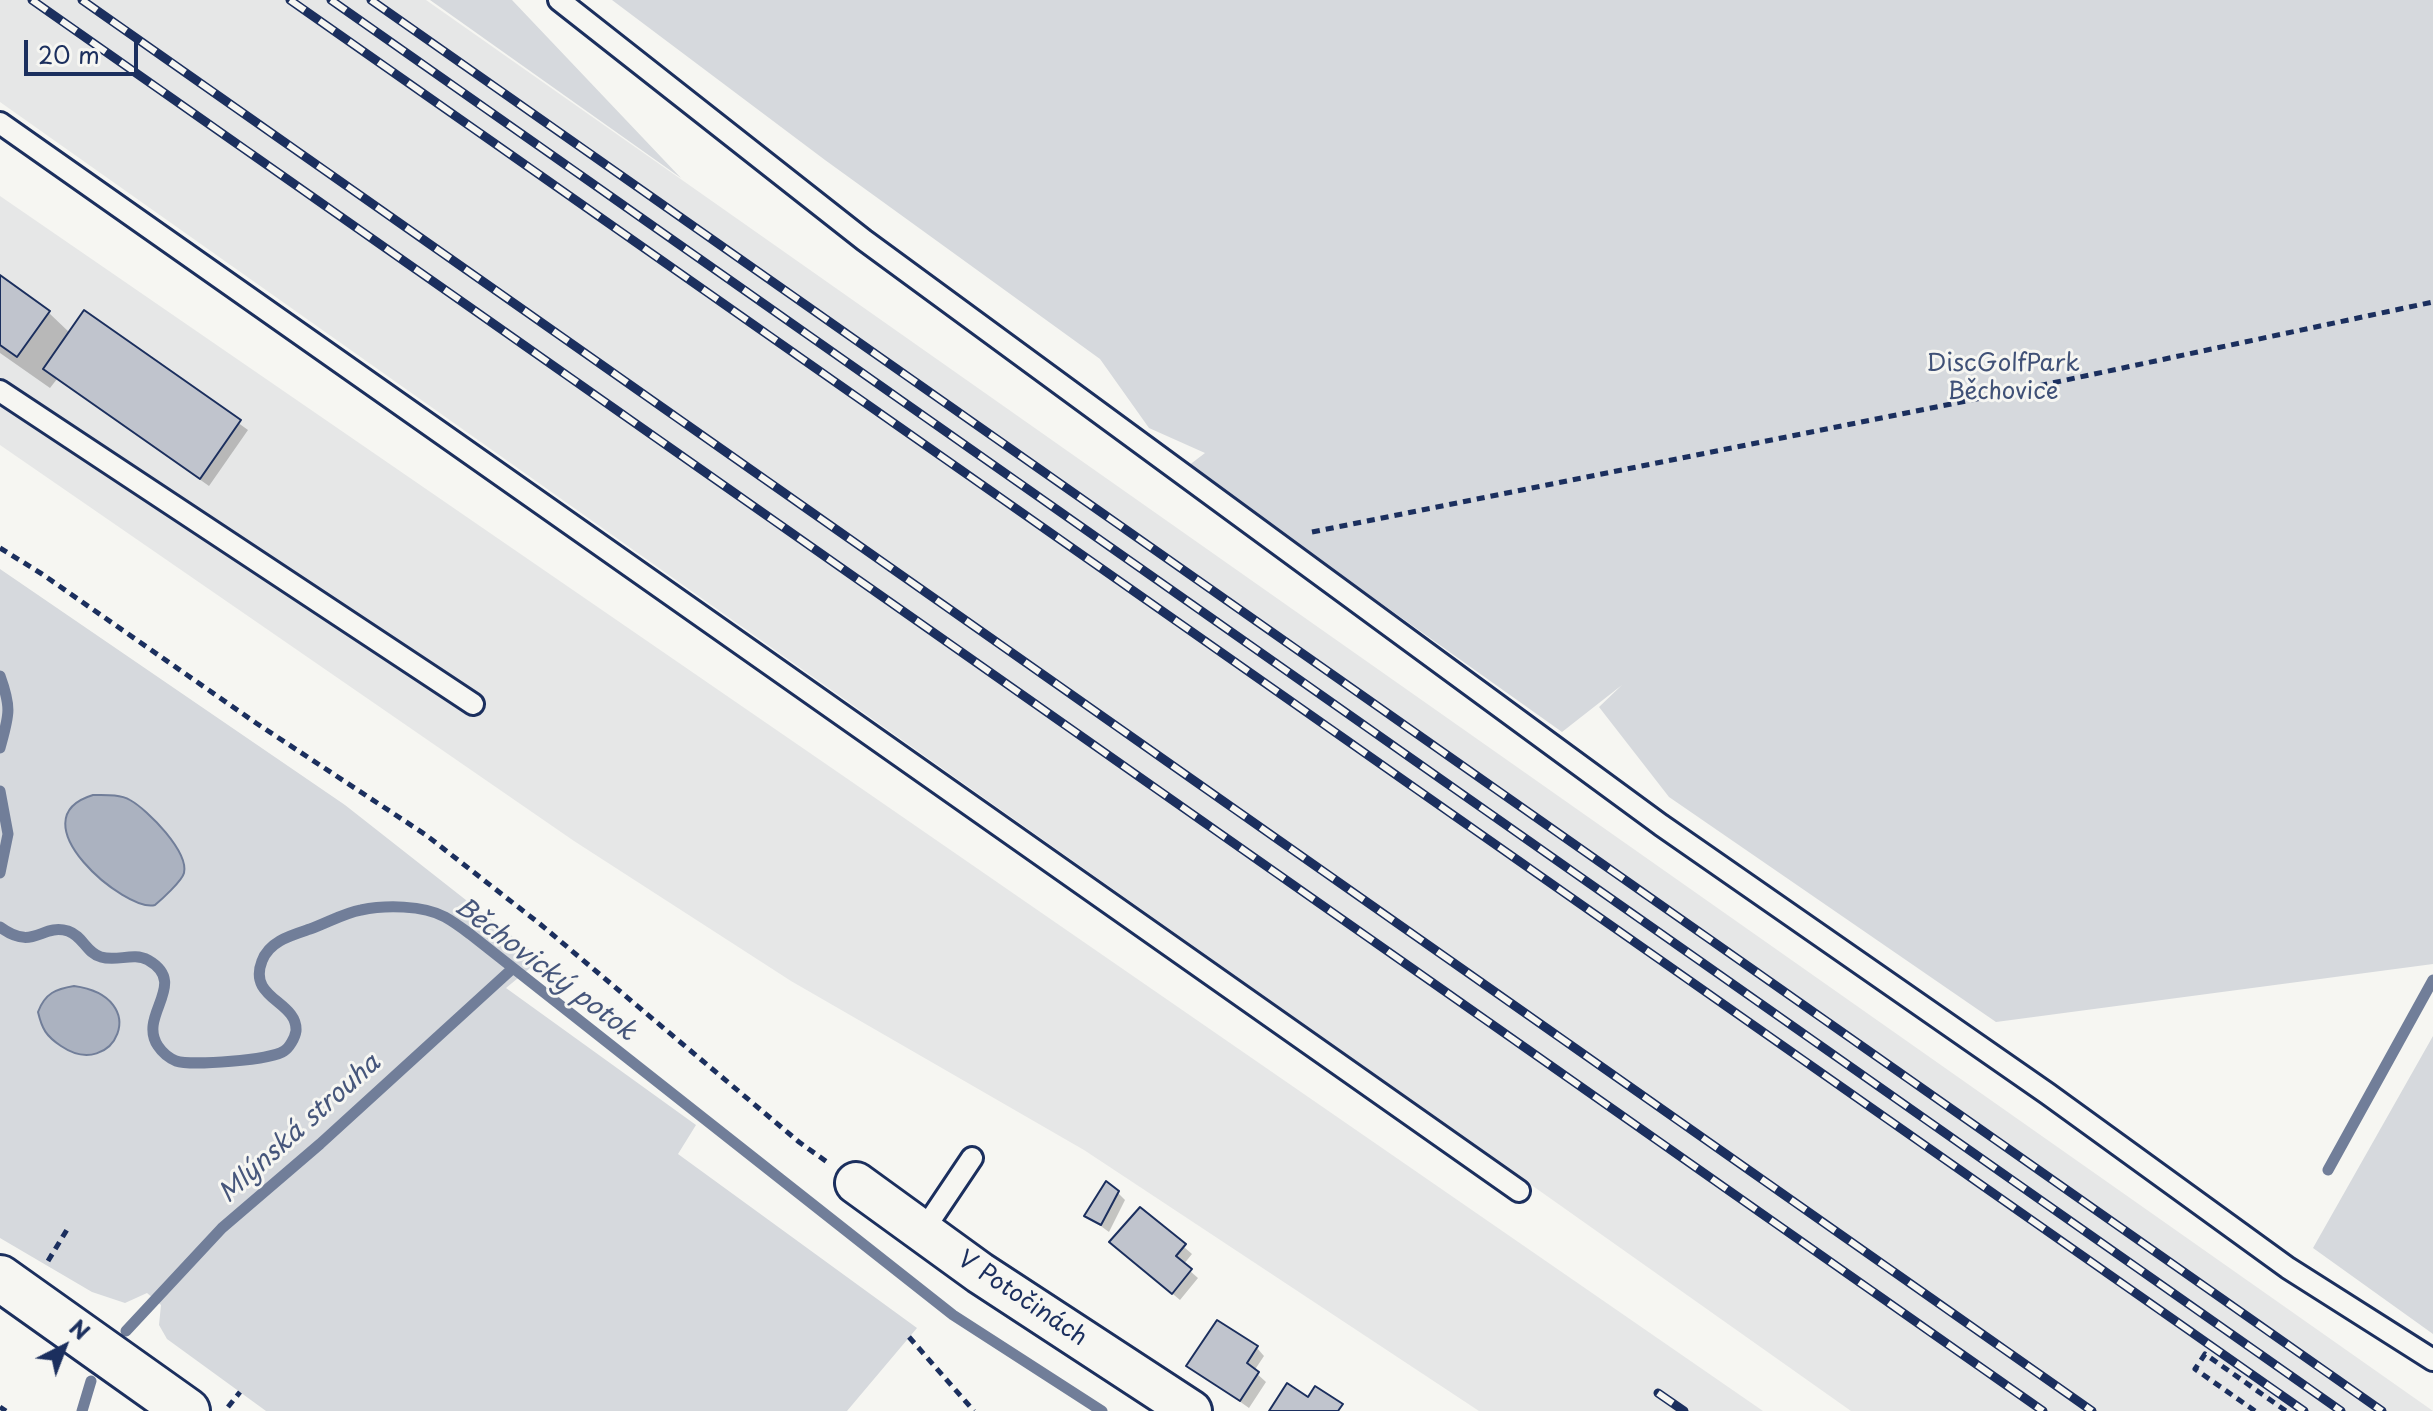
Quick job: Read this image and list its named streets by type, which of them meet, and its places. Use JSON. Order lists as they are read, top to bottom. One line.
{"streets":{"street":["V Potočinách"]},"water":["Běchovický potok","Mlýnská strouha"],"parks":["DiscGolfPark Běchovice"],"scale_bar":"20 m","north":"top right"}
